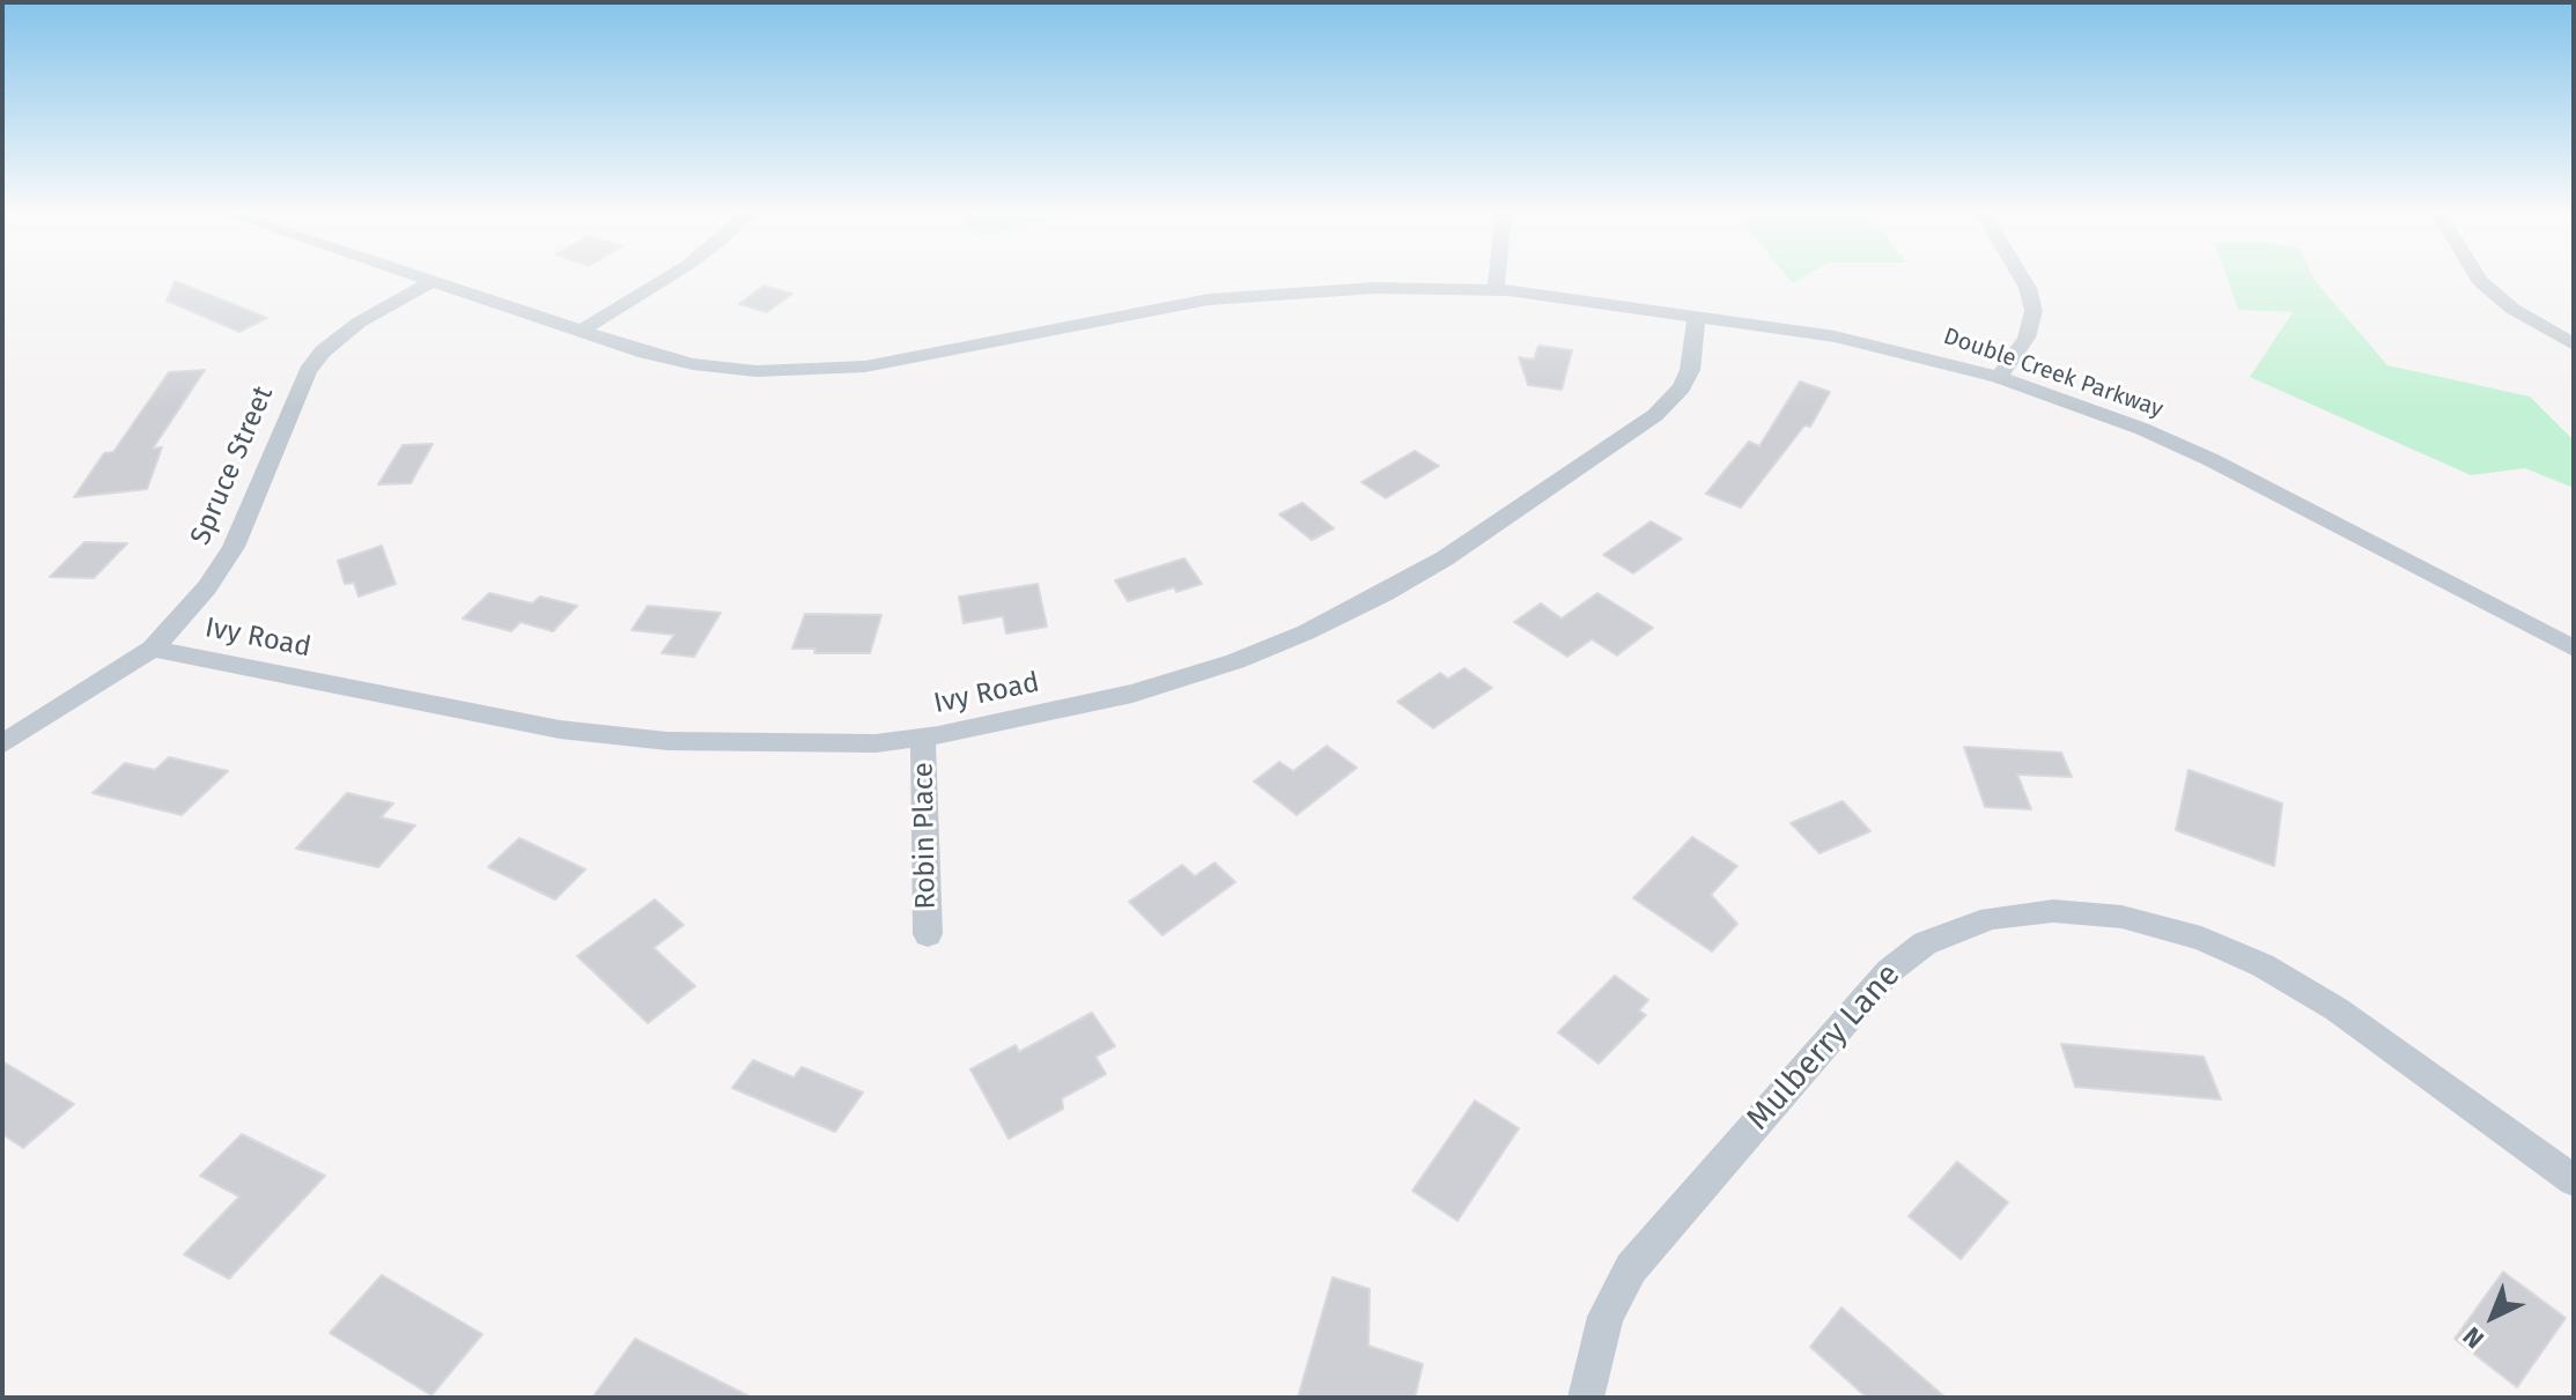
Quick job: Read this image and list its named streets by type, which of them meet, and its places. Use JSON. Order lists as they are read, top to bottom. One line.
{"streets":{"street":["Double Creek Parkway","Spruce Street","Ivy Road","Robin Place","Mulberry Lane"]},"crossings":[["Double Creek Parkway","Spruce Street"],["Double Creek Parkway","Ivy Road"],["Spruce Street","Ivy Road"],["Ivy Road","Robin Place"]],"north":"bottom left"}
